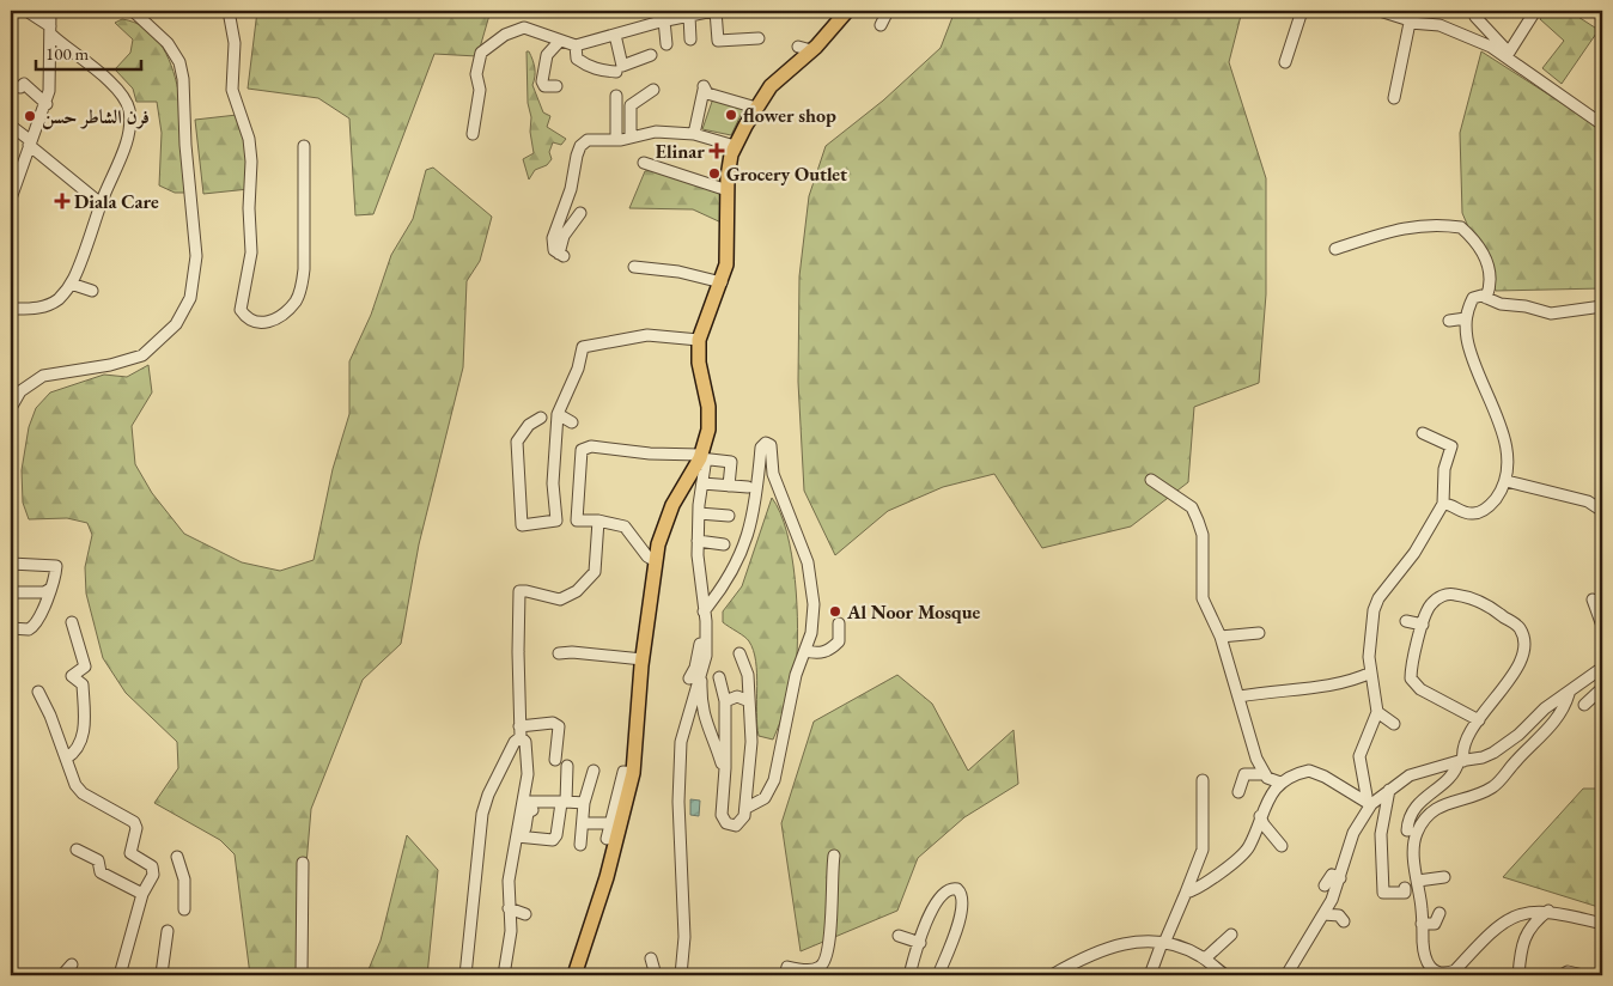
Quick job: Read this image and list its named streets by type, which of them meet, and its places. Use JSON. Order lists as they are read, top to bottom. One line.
{"places":{"other":["flower shop","فرن الشاطر حسن","Grocery Outlet","Al Noor Mosque"],"health":["Elinar","Diala Care"]},"scale_bar":"100 m"}
